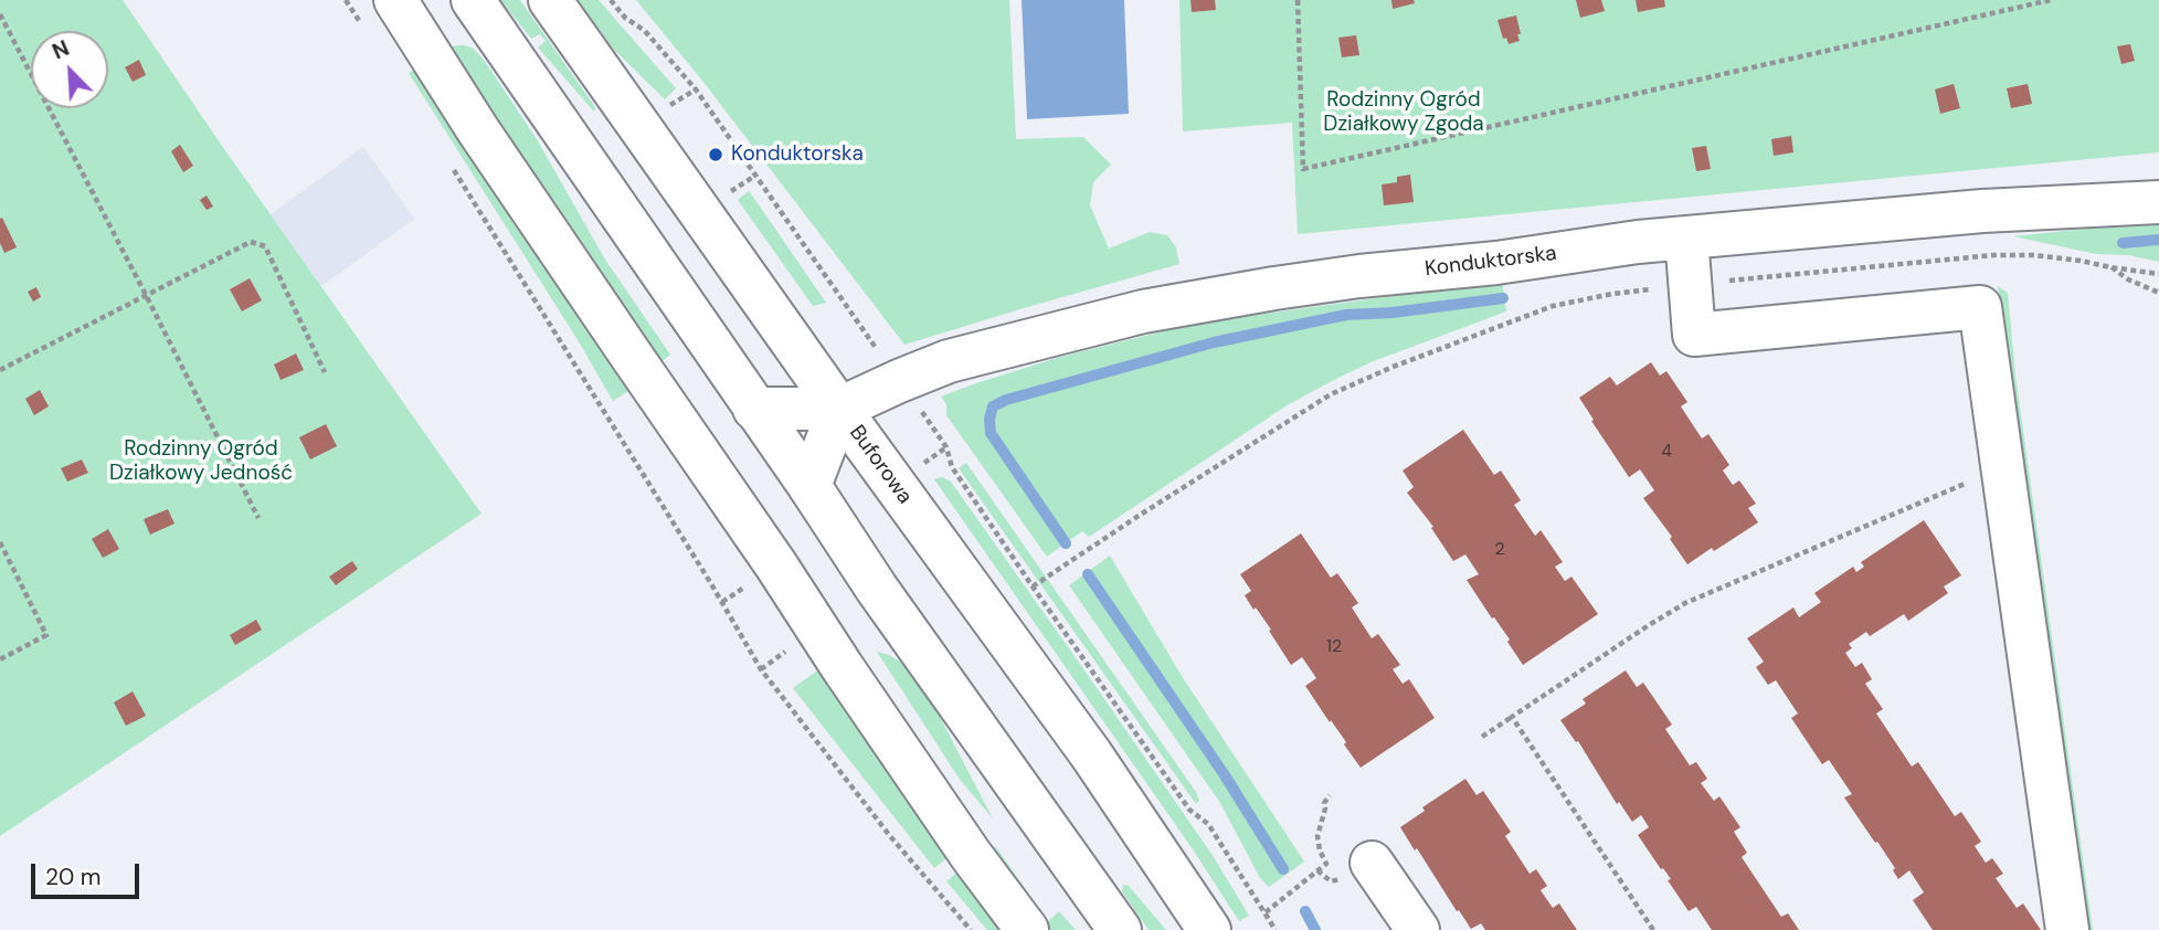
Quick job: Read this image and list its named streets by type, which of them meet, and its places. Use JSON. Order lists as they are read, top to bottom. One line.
{"streets":{"main road":["Konduktorska","Buforowa"]},"crossings":[["Konduktorska","Buforowa"]],"parks":["Rodzinny Ogród Działkowy Zgoda","Rodzinny Ogród Działkowy Jedność"],"places":["Konduktorska"],"house_numbers":["4","2","12"],"scale_bar":"20 m","north":"top left"}
